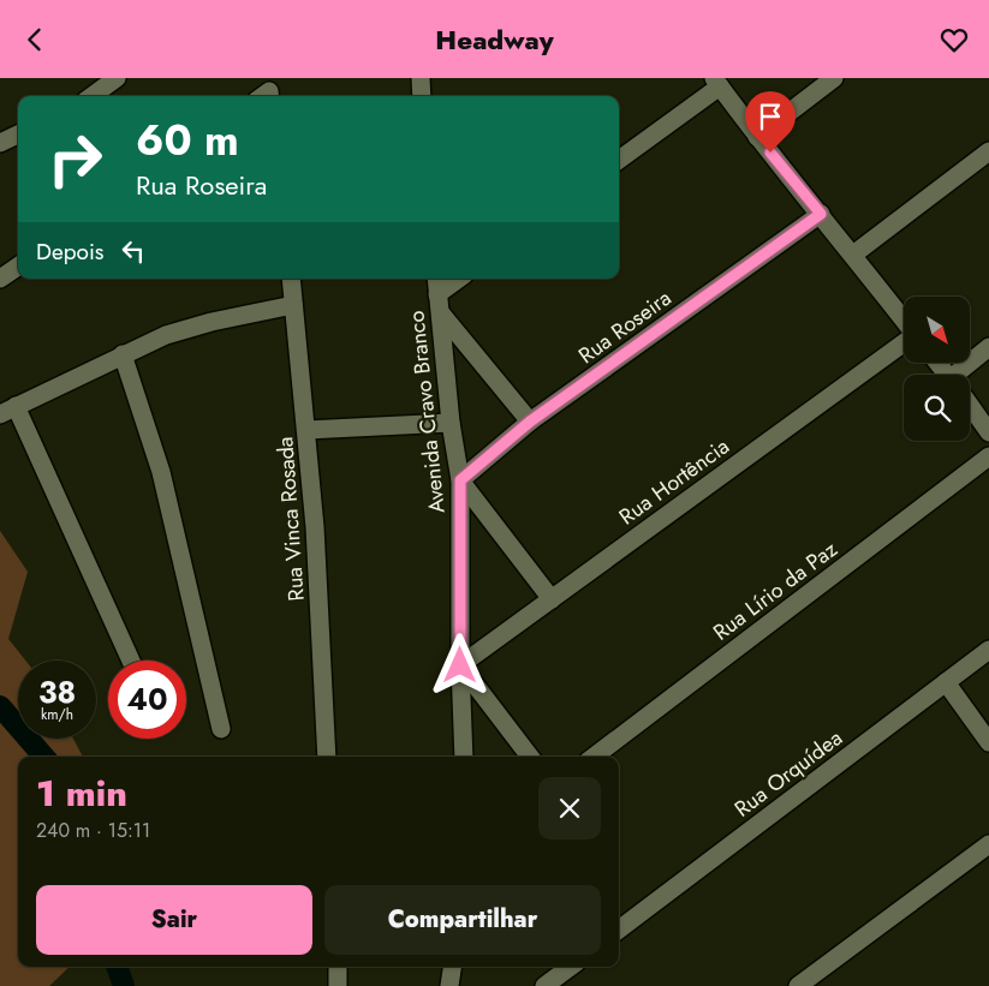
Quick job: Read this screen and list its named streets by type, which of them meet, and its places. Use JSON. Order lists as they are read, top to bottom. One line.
{"streets":{"street":["Rua Roseira","Avenida Cravo Branco","Rua Hortência","Rua Vinca Rosada","Rua Lírio da Paz","Rua Orquídea"]},"crossings":[["Rua Roseira","Avenida Cravo Branco"],["Avenida Cravo Branco","Rua Hortência"]],"north":"bottom right","page":{"header":"Headway","turn":["60 m","Rua Roseira"],"then":"Depois","speed":"38 km/h","limit":"40","heading":["1 min","240 m · 15:11"],"buttons":["Sair","Compartilhar"]}}
